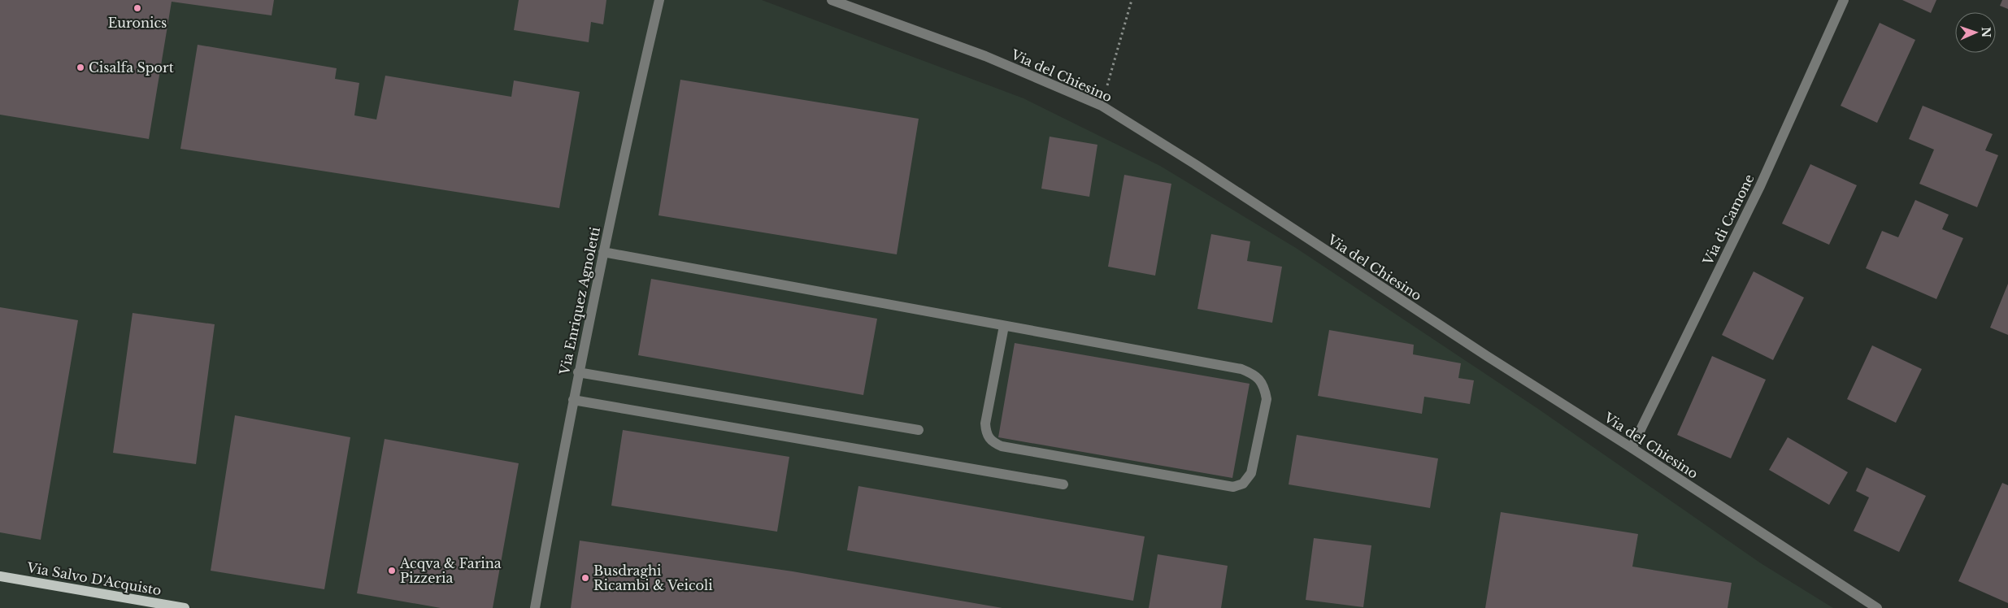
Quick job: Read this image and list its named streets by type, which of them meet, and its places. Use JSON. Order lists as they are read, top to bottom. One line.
{"streets":{"main road":["Via Salvo D'Acquisto"],"street":["Via del Chiesino","Via di Camone","Via Enriquez Agnoletti"]},"crossings":[["Via del Chiesino","Via di Camone"]],"places":["Euronics","Cisalfa Sport","Acqva & Farina Pizzeria","Busdraghi Ricambi & Veicoli"],"north":"right"}
